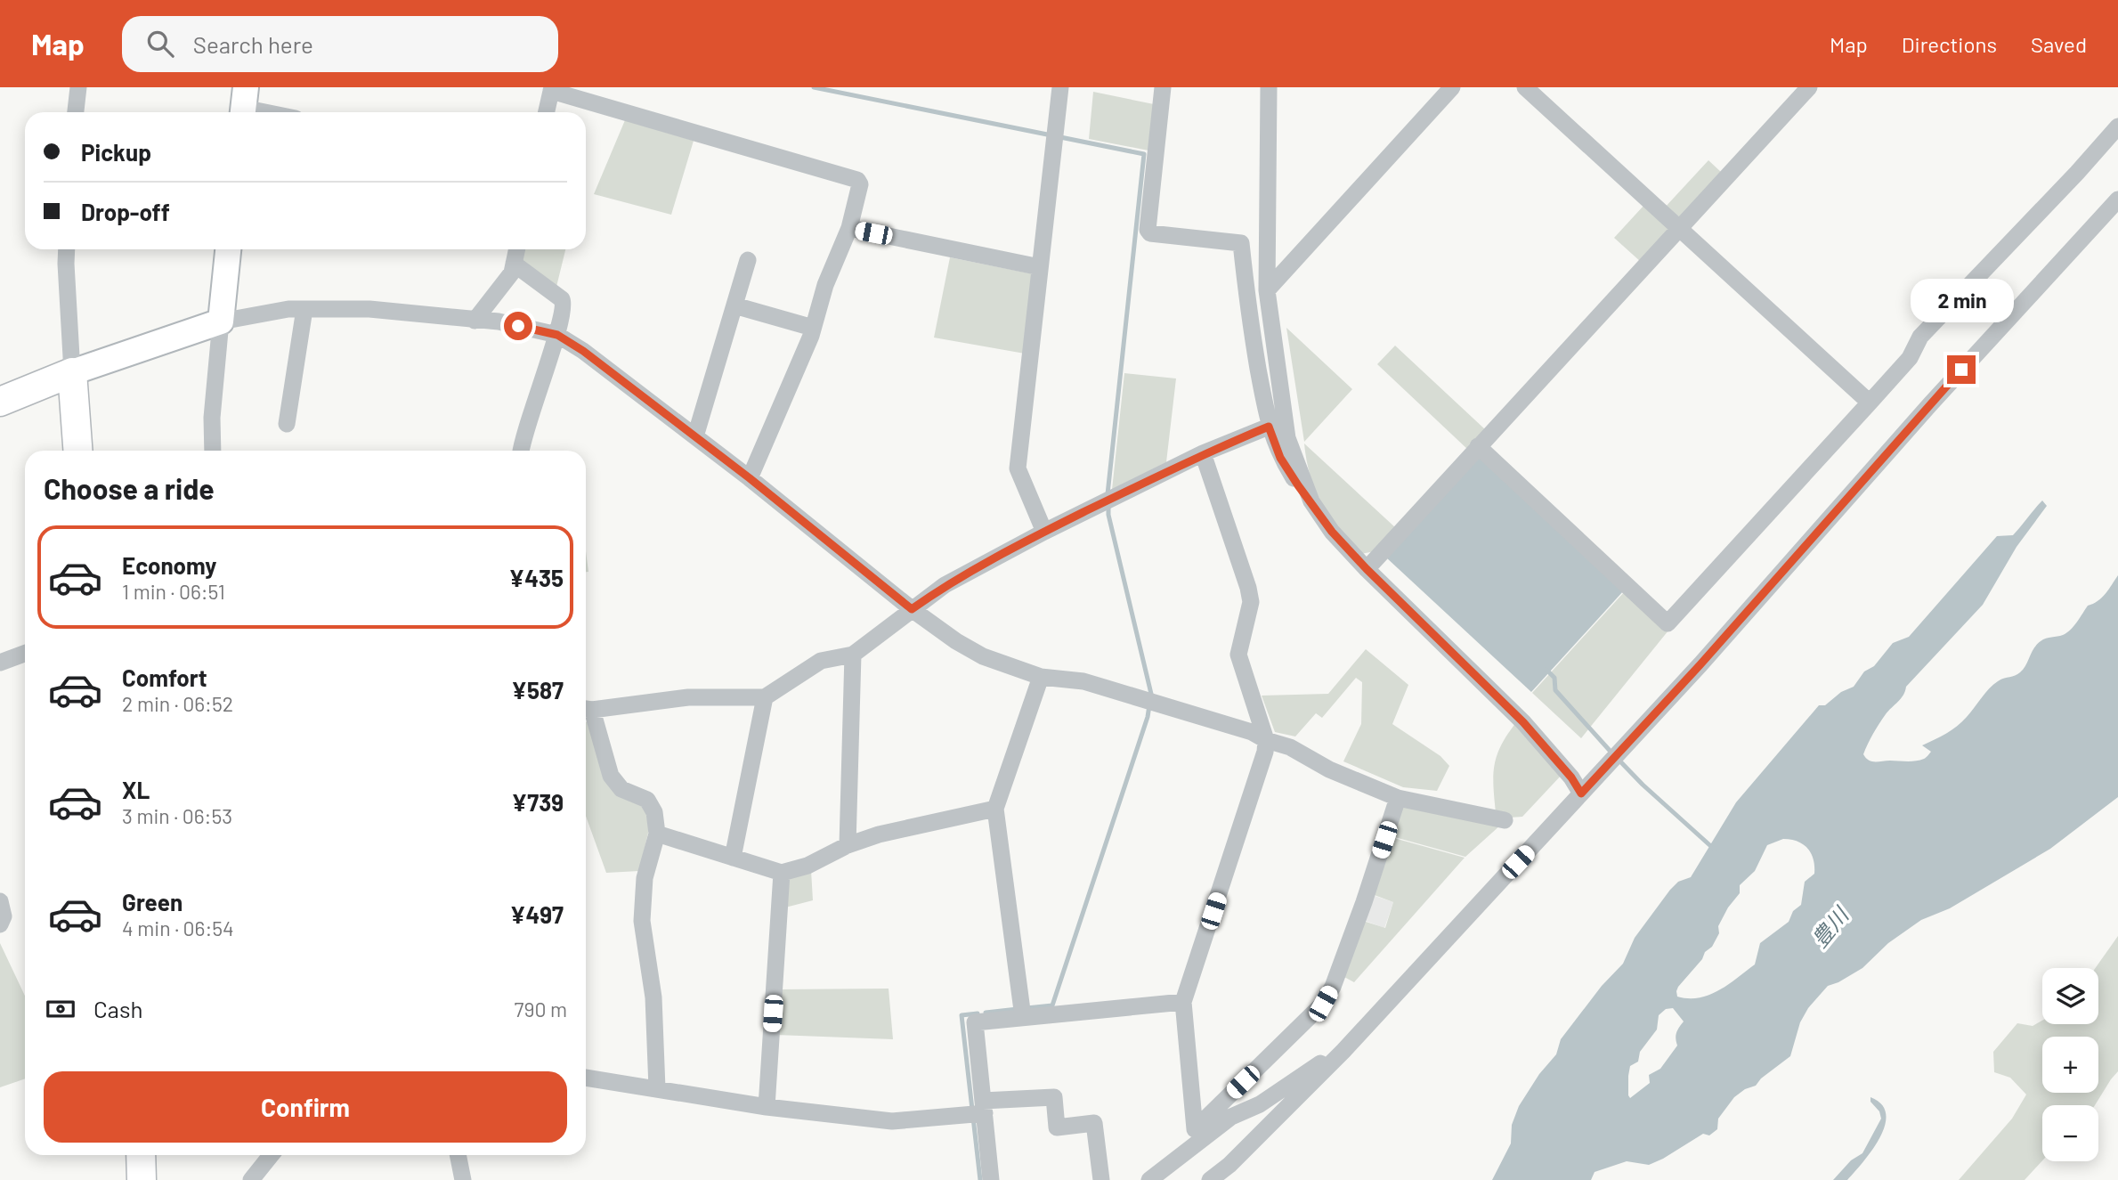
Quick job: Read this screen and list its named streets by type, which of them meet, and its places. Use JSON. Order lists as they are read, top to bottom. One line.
{"water":["豊川"],"page":{"header":"Map","search":"Search here","nav":["Map","Directions","Saved"],"banner":["Pickup","Drop-off"],"bubble":"2 min","heading":"Choose a ride","list":[{"name":"Economy","note":"1 min · 06:51","value":"¥435"},{"name":"Comfort","note":"2 min · 06:52","value":"¥587"},{"name":"XL","note":"3 min · 06:53","value":"¥739"},{"name":"Green","note":"4 min · 06:54","value":"¥497"}],"map_buttons":["+","−"],"pay":["Cash","790 m"],"buttons":"Confirm"}}
